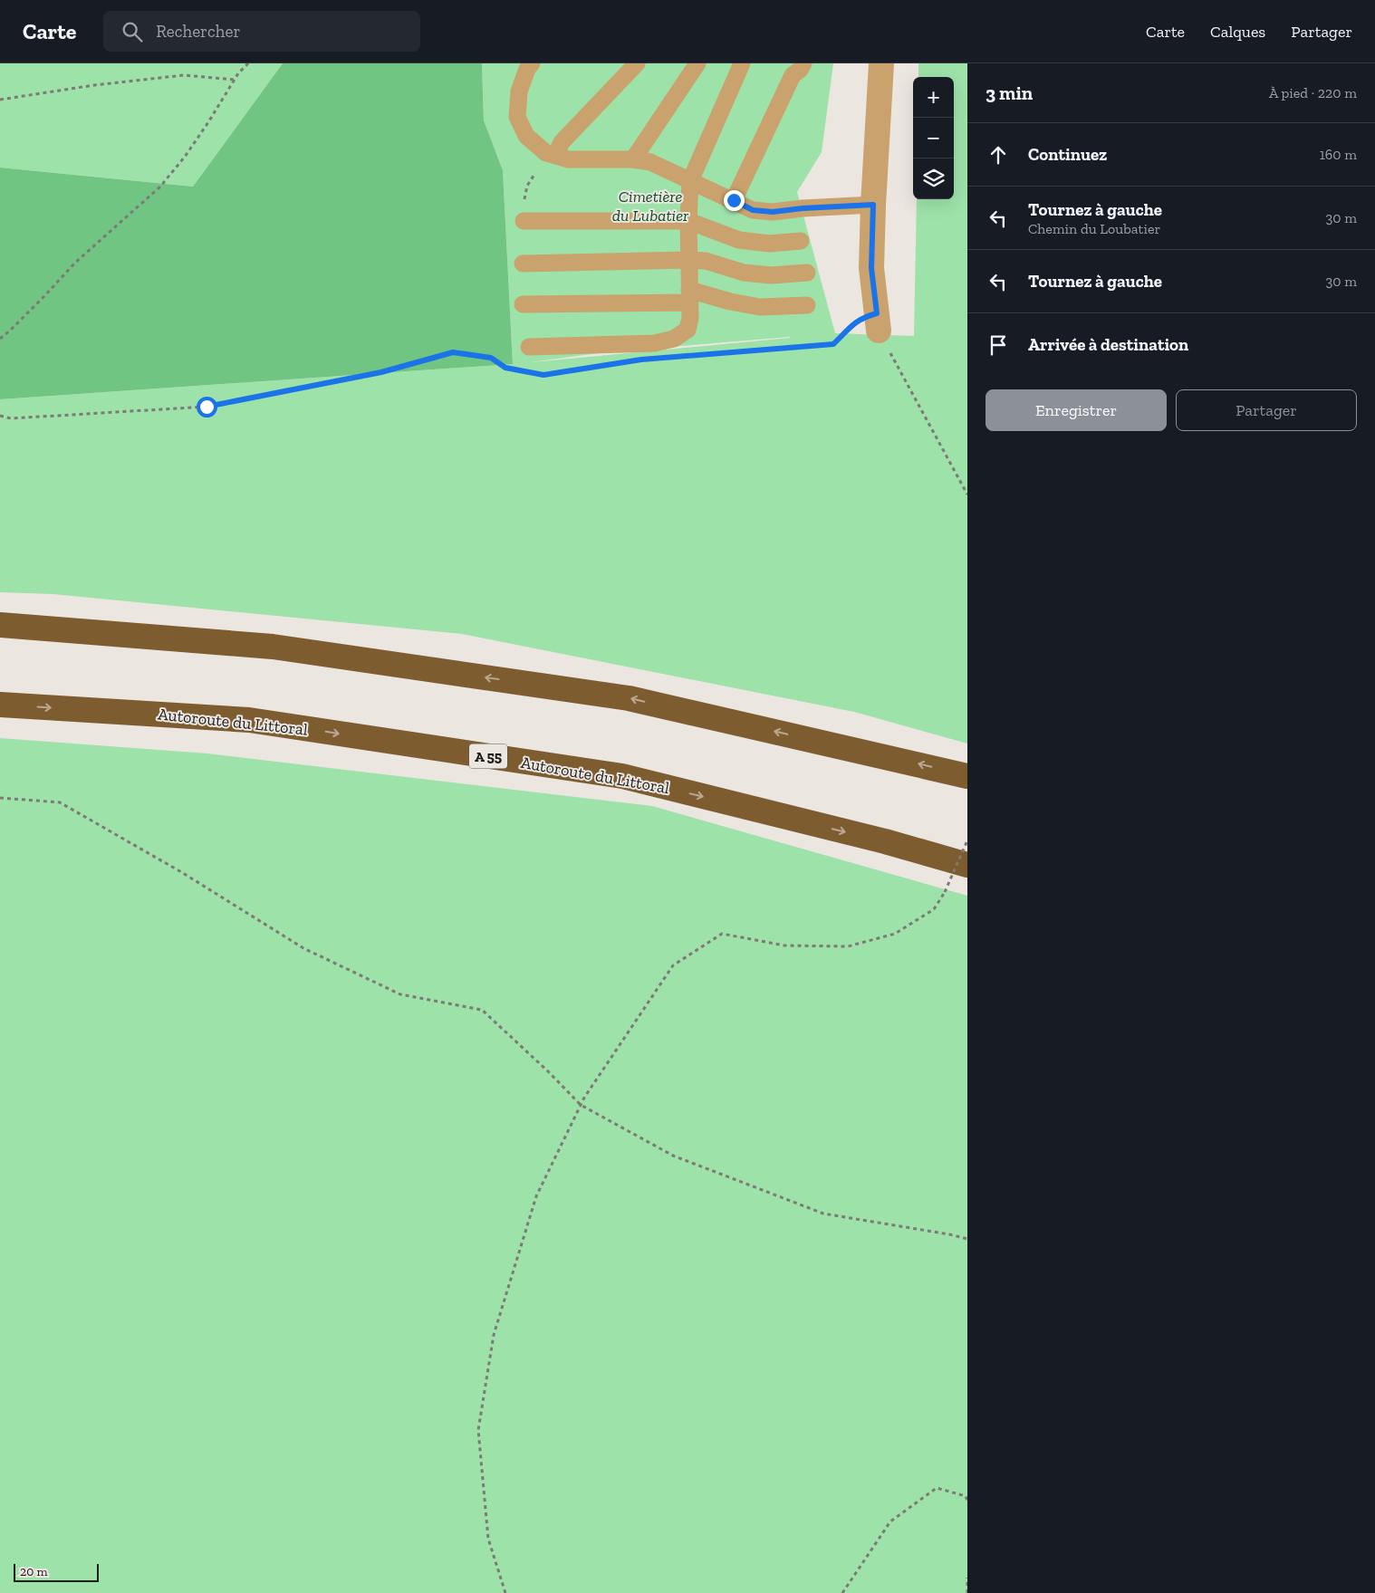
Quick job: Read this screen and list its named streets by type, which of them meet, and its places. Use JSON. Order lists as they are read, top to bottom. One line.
{"streets":{"highway":["Autoroute du Littoral","A 55"]},"parks":["Cimetière du Lubatier"],"scale_bar":"20 m","page":{"header":"Carte","search":"Rechercher","nav":["Carte","Calques","Partager"],"heading":["3 min","À pied · 220 m"],"map_buttons":["+","−"],"list":[["Continuez","160 m"],["Tournez à gauche","Chemin du Loubatier","30 m"],["Tournez à gauche","30 m"],"Arrivée à destination"],"buttons":["Enregistrer","Partager"],"scale":"20 m"}}
